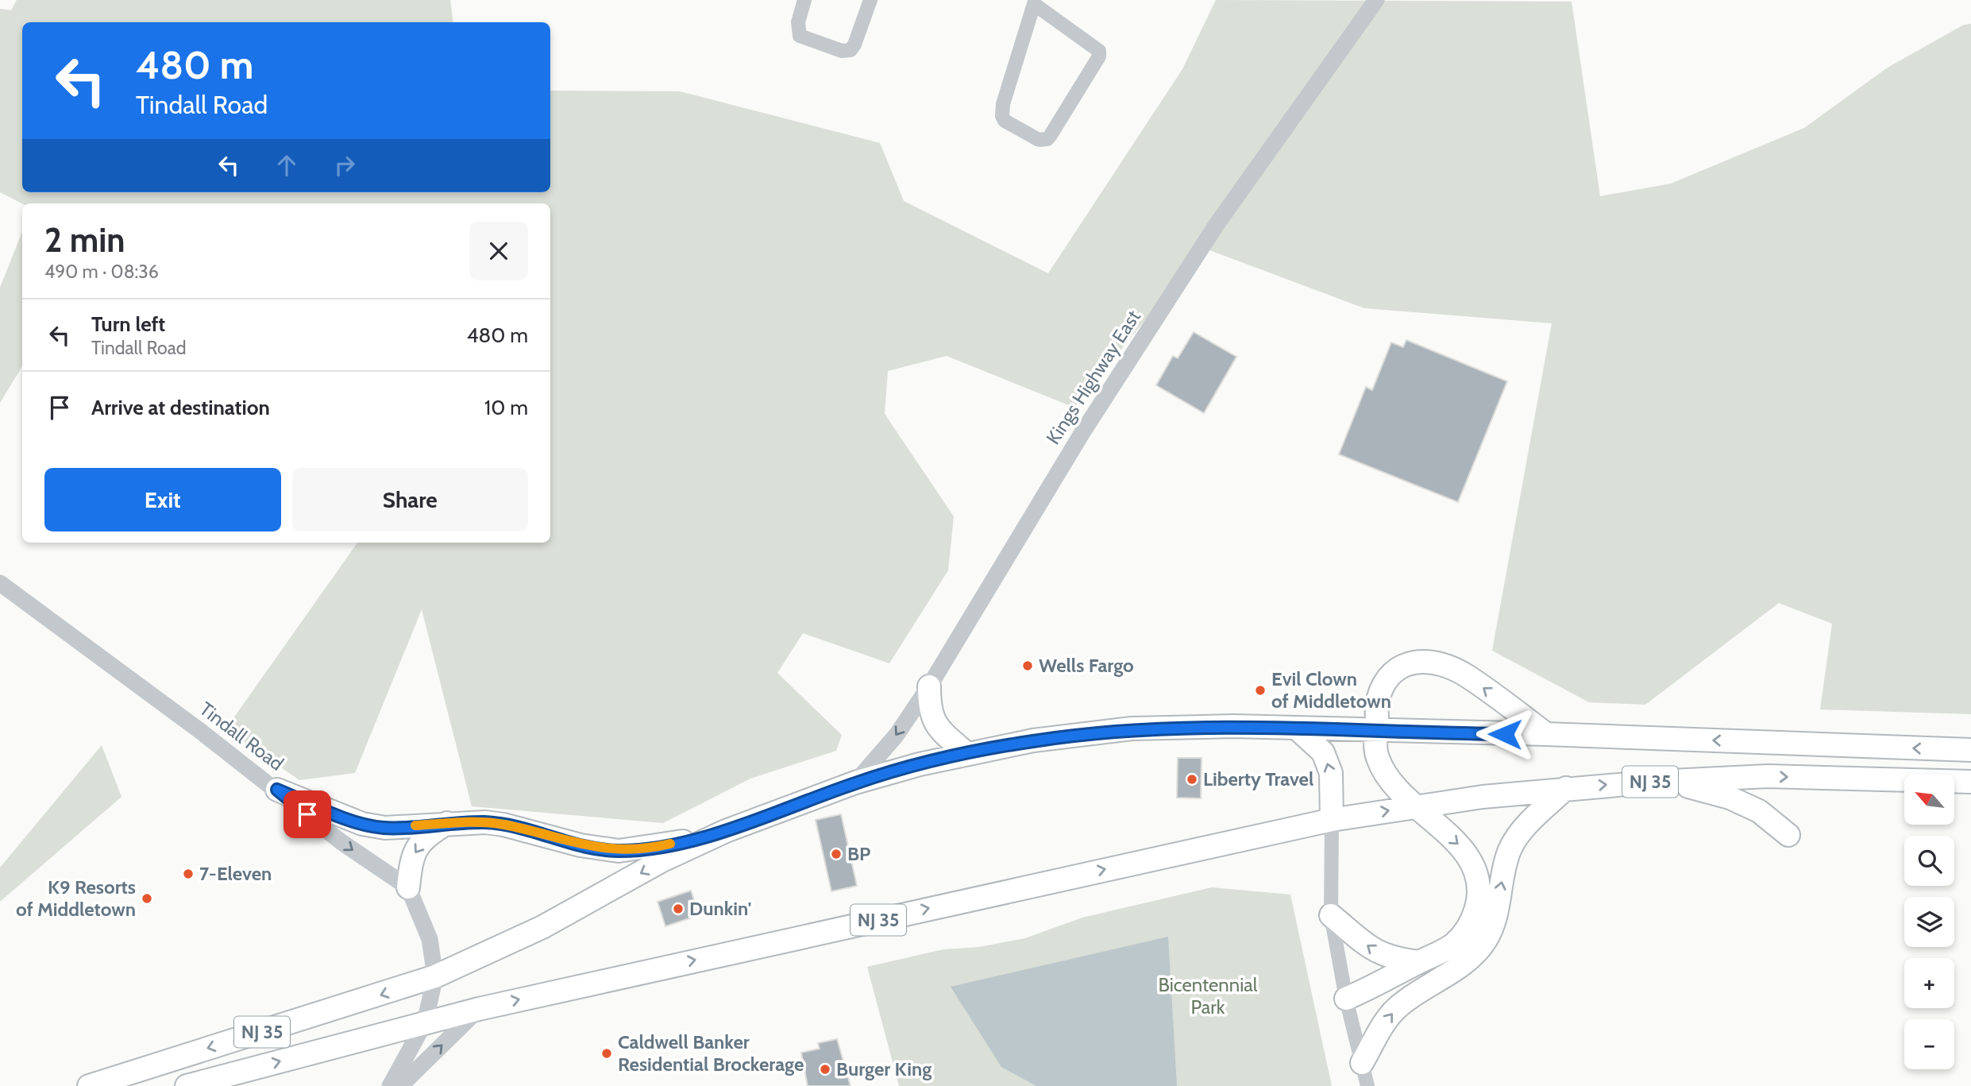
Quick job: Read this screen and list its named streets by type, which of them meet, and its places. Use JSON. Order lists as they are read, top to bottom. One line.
{"streets":{"highway":["NJ 35"],"street":["Kings Highway East","Tindall Road"]},"crossings":[["Kings Highway East","NJ 35"]],"parks":["Bicentennial Park"],"places":["Wells Fargo","Evil Clown of Middletown","Liberty Travel","BP","7-Eleven","K9 Resorts of Middletown","Dunkin'","Caldwell Banker Residential Brockerage","Burger King"],"north":"top left","page":{"turn":["480 m","Tindall Road"],"heading":["2 min","490 m · 08:36"],"list":[{"name":"Turn left","note":"Tindall Road","value":"480 m"},{"name":"Arrive at destination","value":"10 m"}],"buttons":["Exit","Share"],"map_buttons":["+","−"]}}
